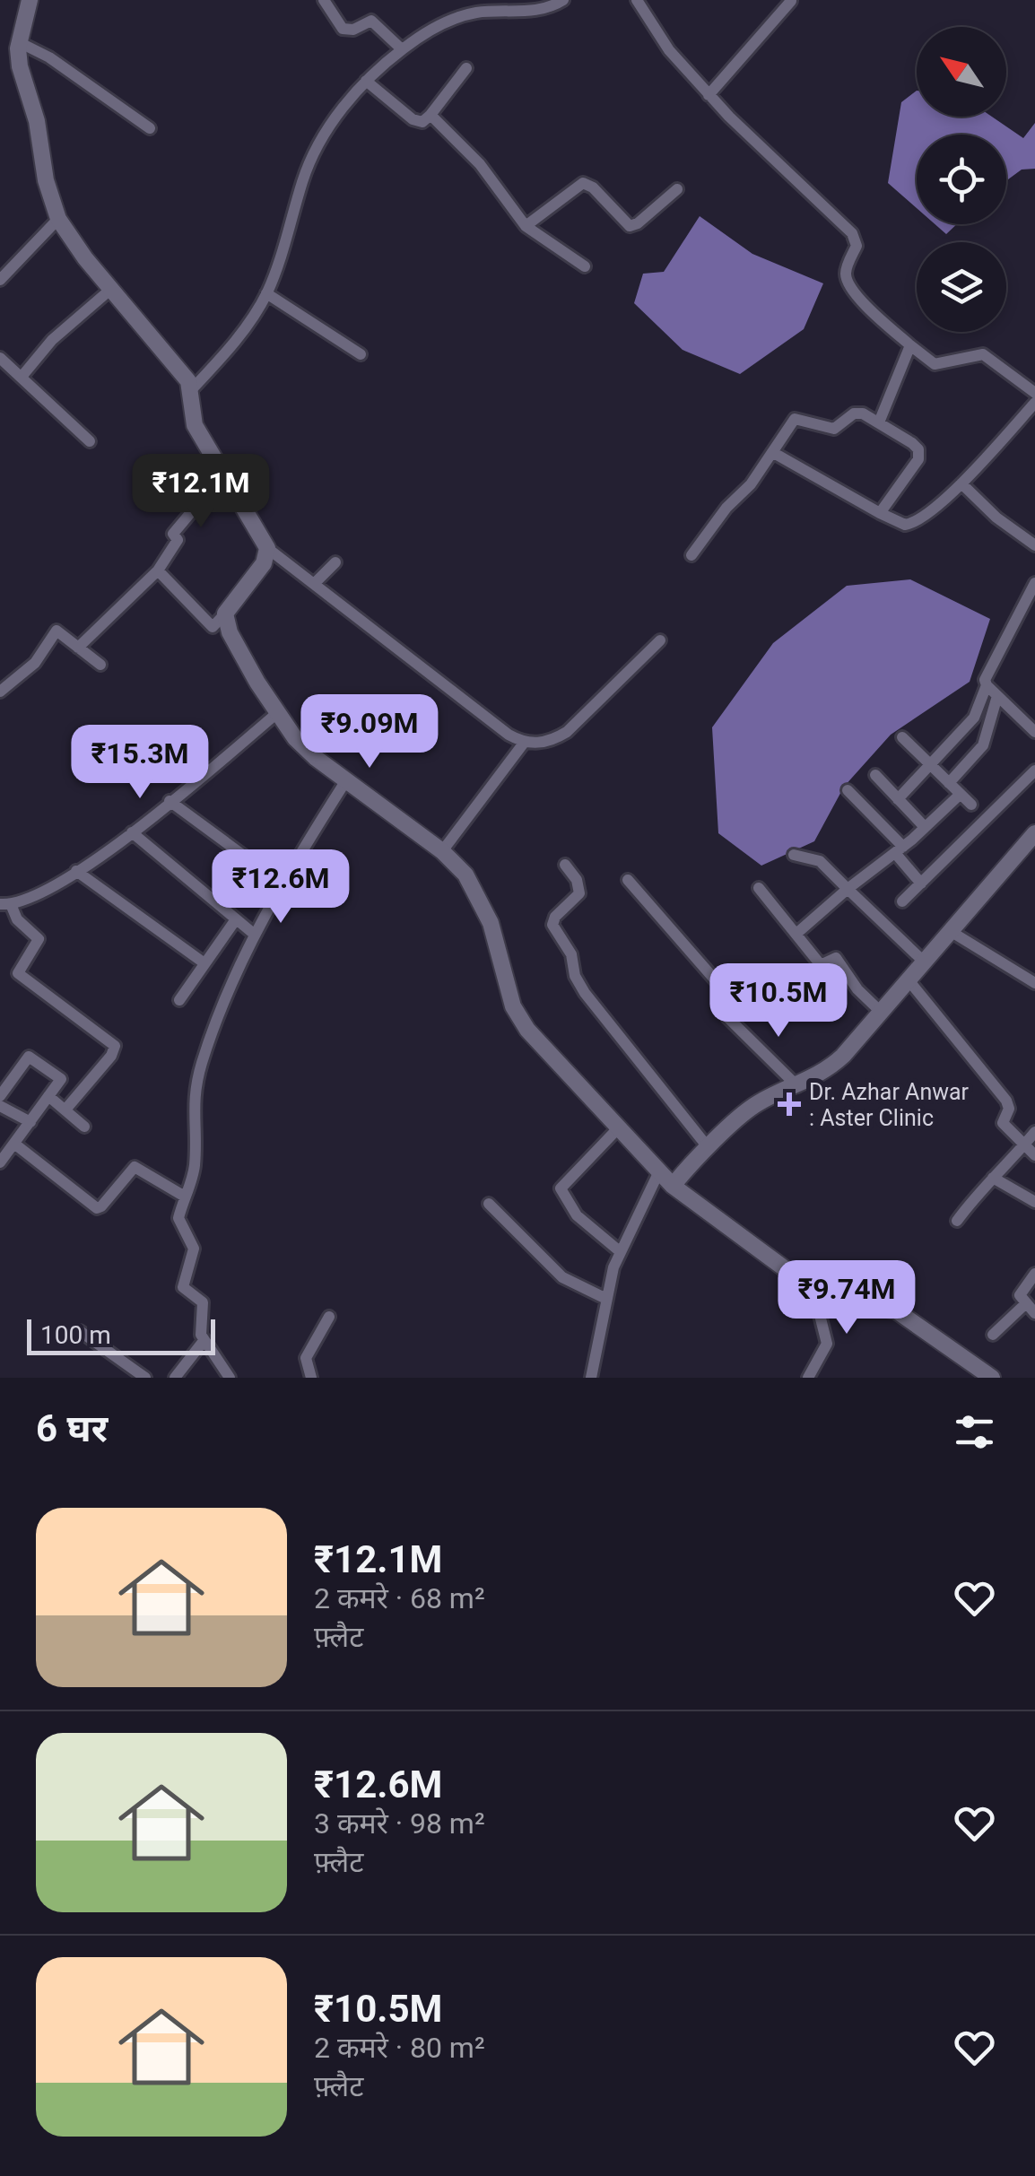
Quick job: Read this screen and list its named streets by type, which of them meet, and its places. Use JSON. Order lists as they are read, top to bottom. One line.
{"places":{"health":["Dr. Azhar Anwar : Aster Clinic"]},"scale_bar":"100 m","north":"top left","page":{"price":["₹12.1M","₹9.09M","₹15.3M","₹12.6M","₹10.5M","₹9.74M"],"scale":"100 m","heading":"6 घर","list":[{"name":"₹12.1M","note":"2 कमरे · 68 m² · फ़्लैट"},{"name":"₹12.6M","note":"3 कमरे · 98 m² · फ़्लैट"},{"name":"₹10.5M","note":"2 कमरे · 80 m² · फ़्लैट"}]}}
